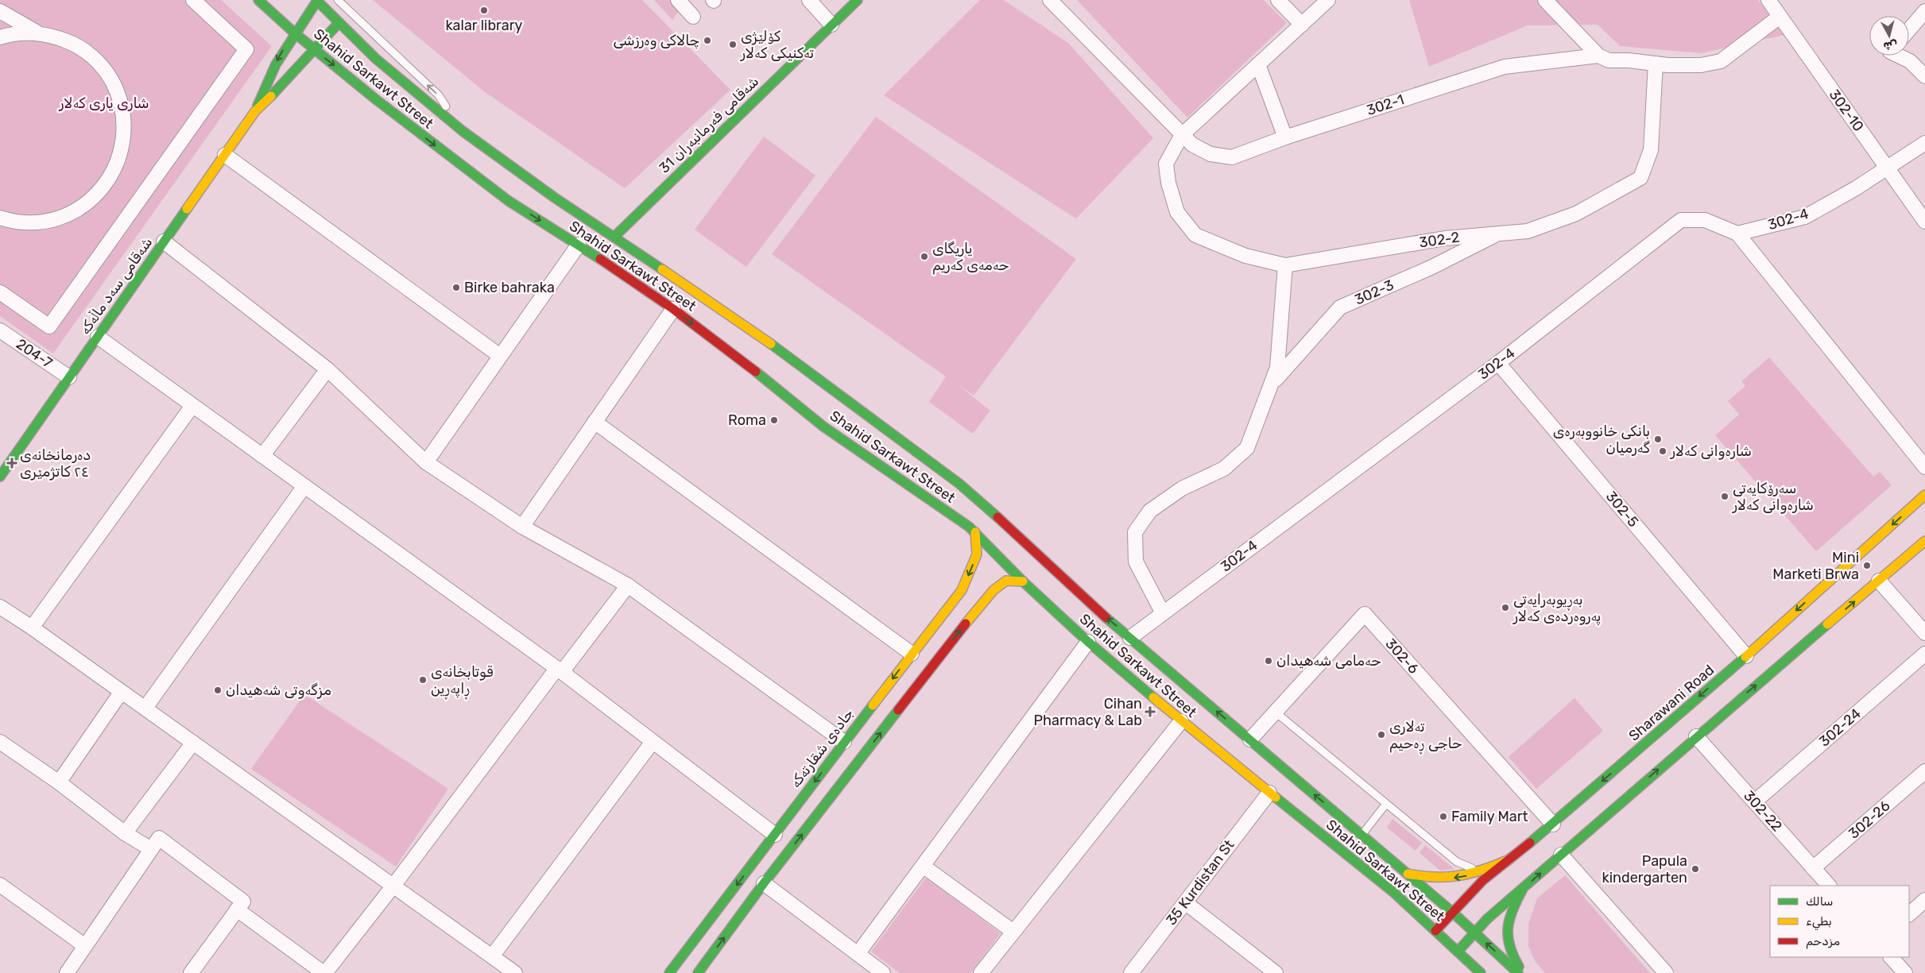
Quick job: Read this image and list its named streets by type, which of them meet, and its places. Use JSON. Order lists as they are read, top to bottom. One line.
{"streets":{"main road":["Shahid Sarkawt Street","شەقامی فەرمانبەران 31","شەقامی سەد ماڵەکە","Sharawani Road","جادەی شقارتەکە"],"street":["302-1","302-10","302-4","302-2","302-3","204-7","302-5","302-6","302-24","302-22","302-26","35 Kurdistan St"]},"crossings":[["Shahid Sarkawt Street","شەقامی فەرمانبەران 31"],["Shahid Sarkawt Street","302-4"],["Shahid Sarkawt Street","302-6"],["Shahid Sarkawt Street","Sharawani Road"],["Shahid Sarkawt Street","جادەی شقارتەکە"],["Shahid Sarkawt Street","35 Kurdistan St"],["302-1","302-2"],["302-10","302-4"],["302-4","302-5"],["302-2","302-3"],["شەقامی سەد ماڵەکە","204-7"],["302-5","Sharawani Road"],["302-6","Sharawani Road"],["302-24","302-22"],["302-22","302-26"]],"parks":["شاری یاری کەلار"],"places":{"other":["kalar library","چالاکی وەرزشی","کۆلێژی تەکنیکی کەلار","یاریگای ‌حەمەی کەریم","Birke bahraka","Roma","بانکی خانووبەرەی گەرمیان","شارەوانی کەلار","سەرۆکایەتی شارەوانی کەلار","Mini Marketi Brwa","بەڕیوبەرایەتی پەروەردەی کەلار","حەمامی شەهیدان","قوتابخانەی ڕاپەڕین","مزگەوتی شەهیدان","تەلاری حاجی ڕەحیم","Family Mart","Papula kindergarten"],"health":["دەرمانخانەی ٢٤ کاتژمێری","Cihan Pharmacy & Lab"]},"legend":["سالك","بطيء","مزدحم"],"north":"bottom"}
